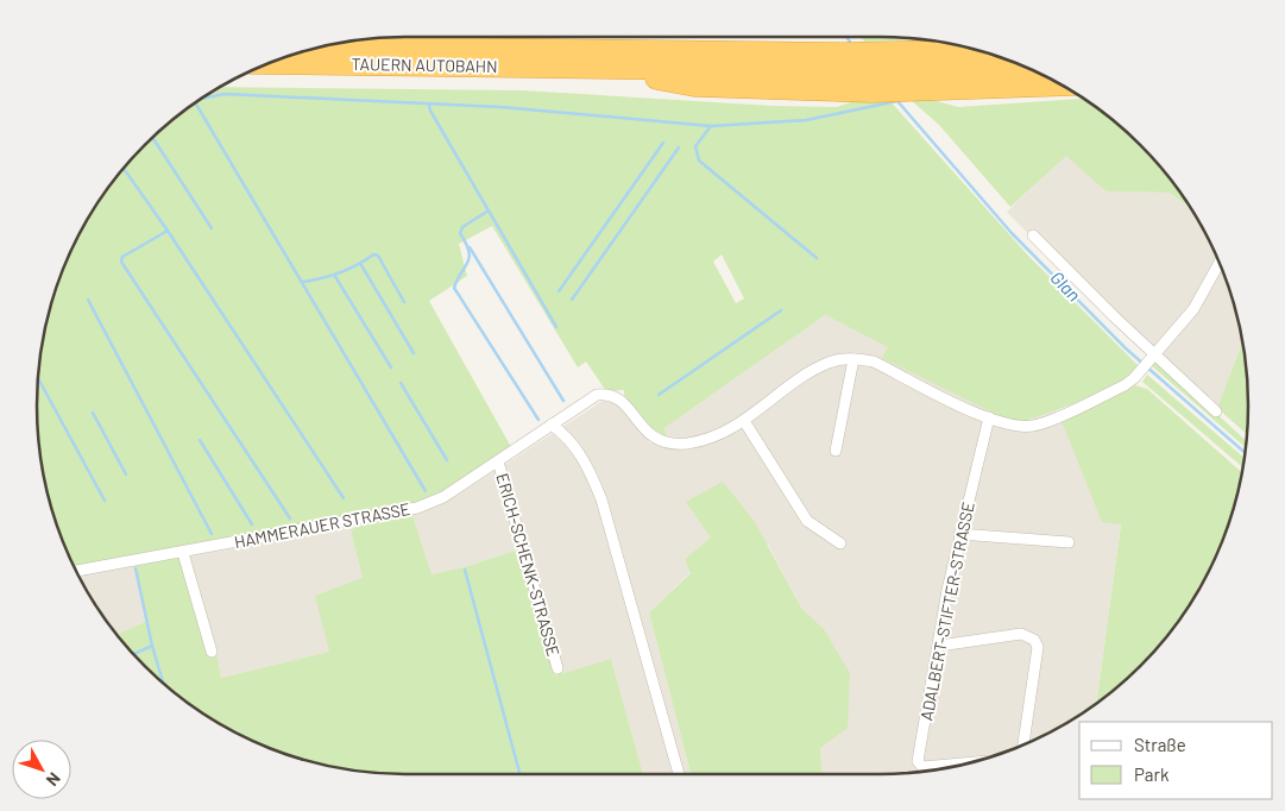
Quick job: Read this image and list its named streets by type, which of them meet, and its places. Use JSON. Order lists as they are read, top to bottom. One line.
{"streets":{"highway":["TAUERN AUTOBAHN"],"street":["HAMMERAUER STRASSE","ERICH-SCHENK-STRASSE","ADALBERT-STIFTER-STRASSE"]},"crossings":[["HAMMERAUER STRASSE","ERICH-SCHENK-STRASSE"],["HAMMERAUER STRASSE","ADALBERT-STIFTER-STRASSE"]],"water":["Glan"],"legend":["Straße","Park"],"north":"bottom right"}
